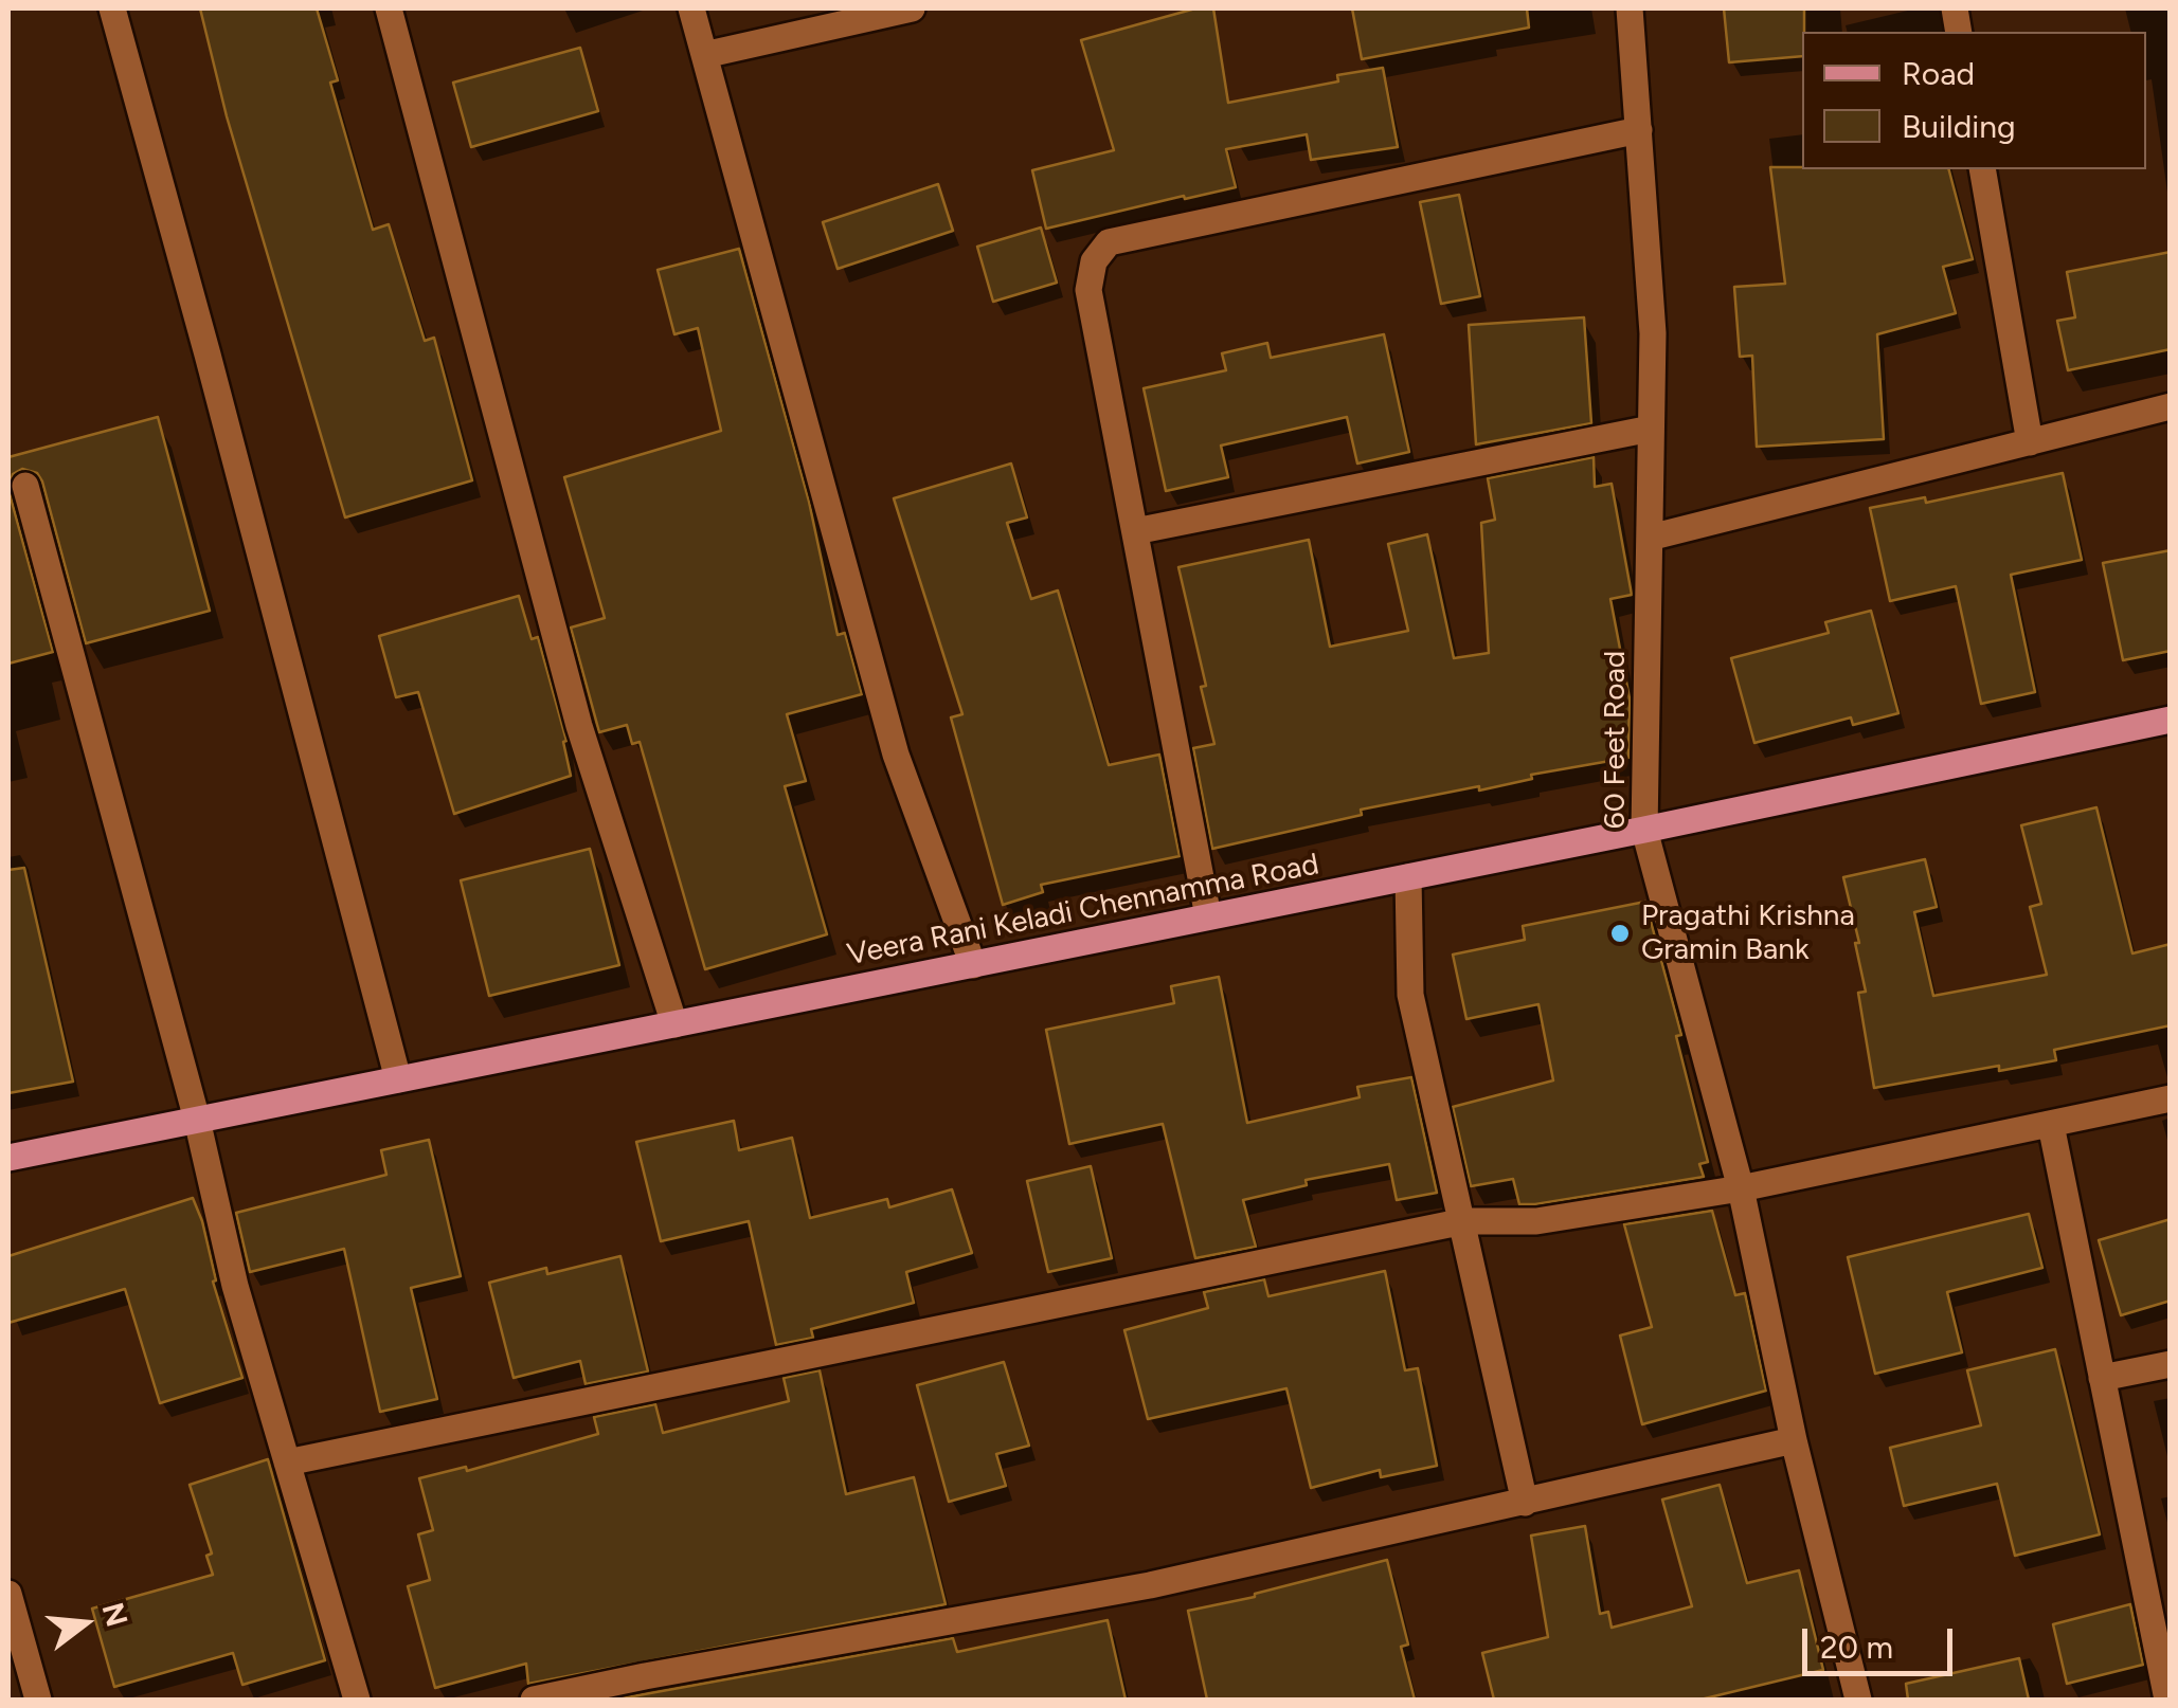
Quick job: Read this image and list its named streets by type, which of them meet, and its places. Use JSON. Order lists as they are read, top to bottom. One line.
{"streets":{"main road":["Veera Rani Keladi Chennamma Road"],"street":["60 Feet Road"]},"crossings":[["60 Feet Road","Veera Rani Keladi Chennamma Road"]],"places":["Pragathi Krishna Gramin Bank"],"legend":["Road","Building"],"scale_bar":"20 m","north":"right"}
